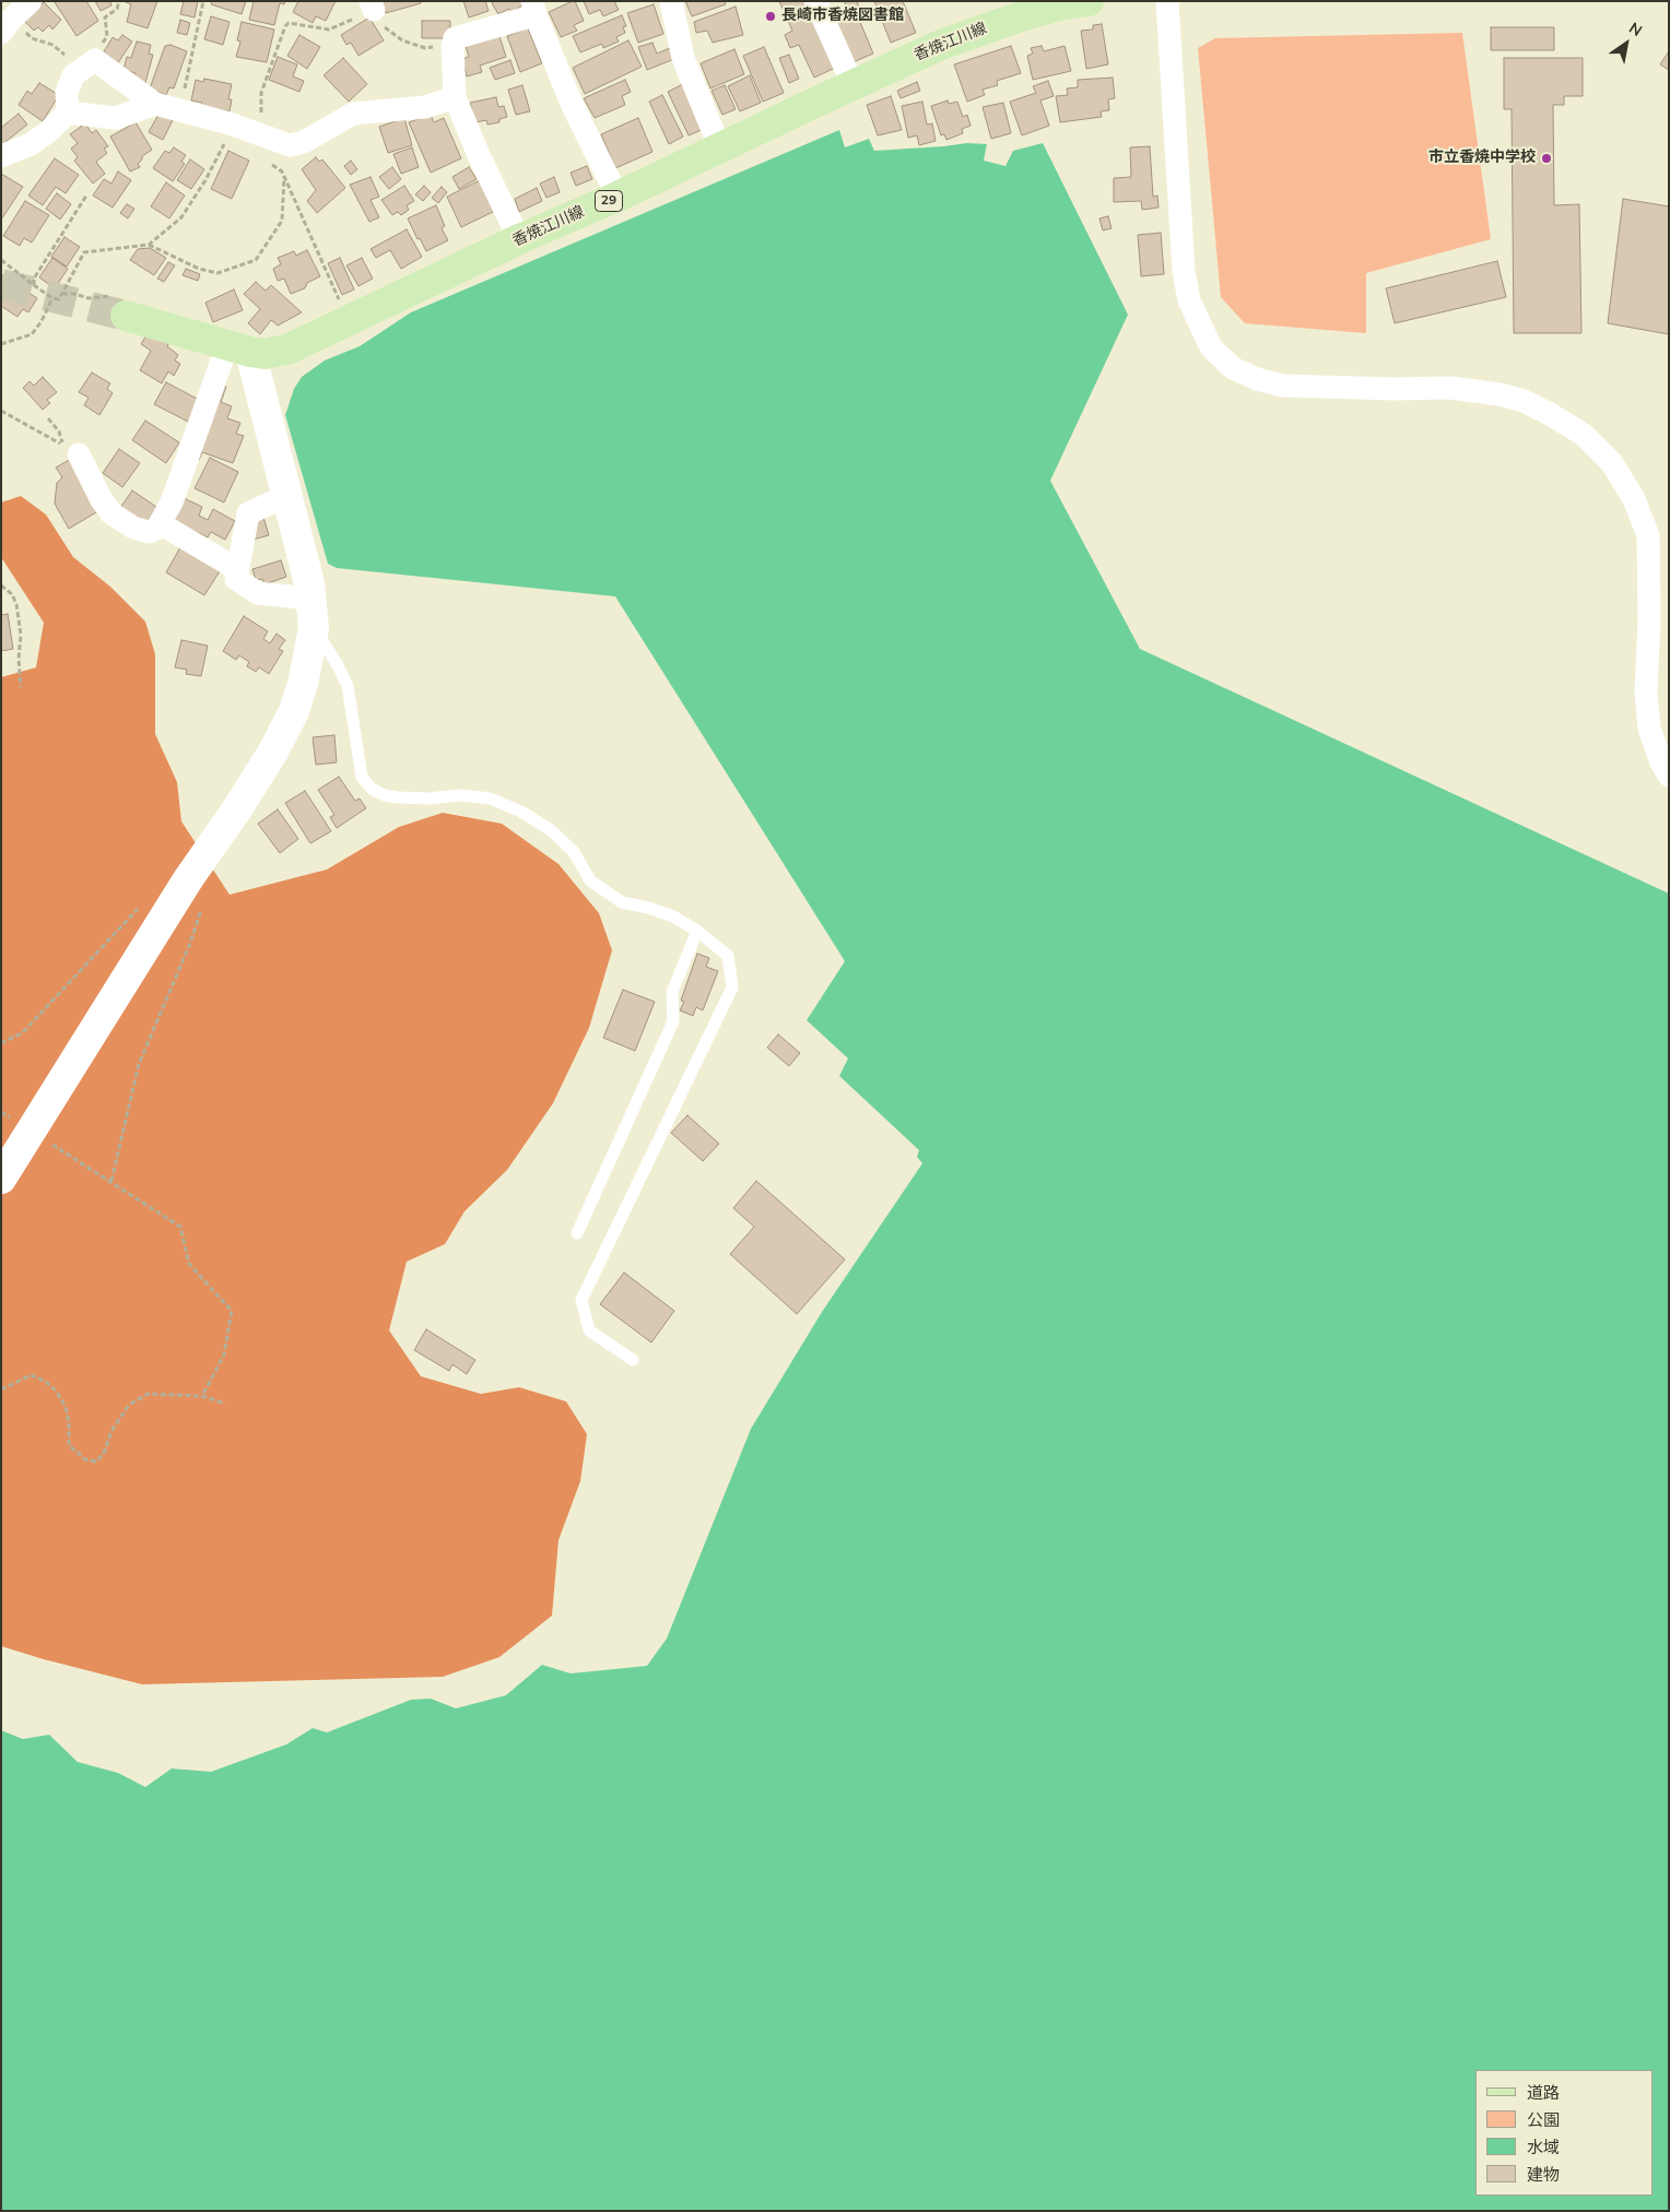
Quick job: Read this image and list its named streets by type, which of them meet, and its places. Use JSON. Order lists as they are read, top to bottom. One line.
{"streets":{"main road":["香焼江川線","29"]},"places":["長崎市香焼図書館","市立香焼中学校"],"legend":["道路","公園","水域","建物"],"north":"top right"}
